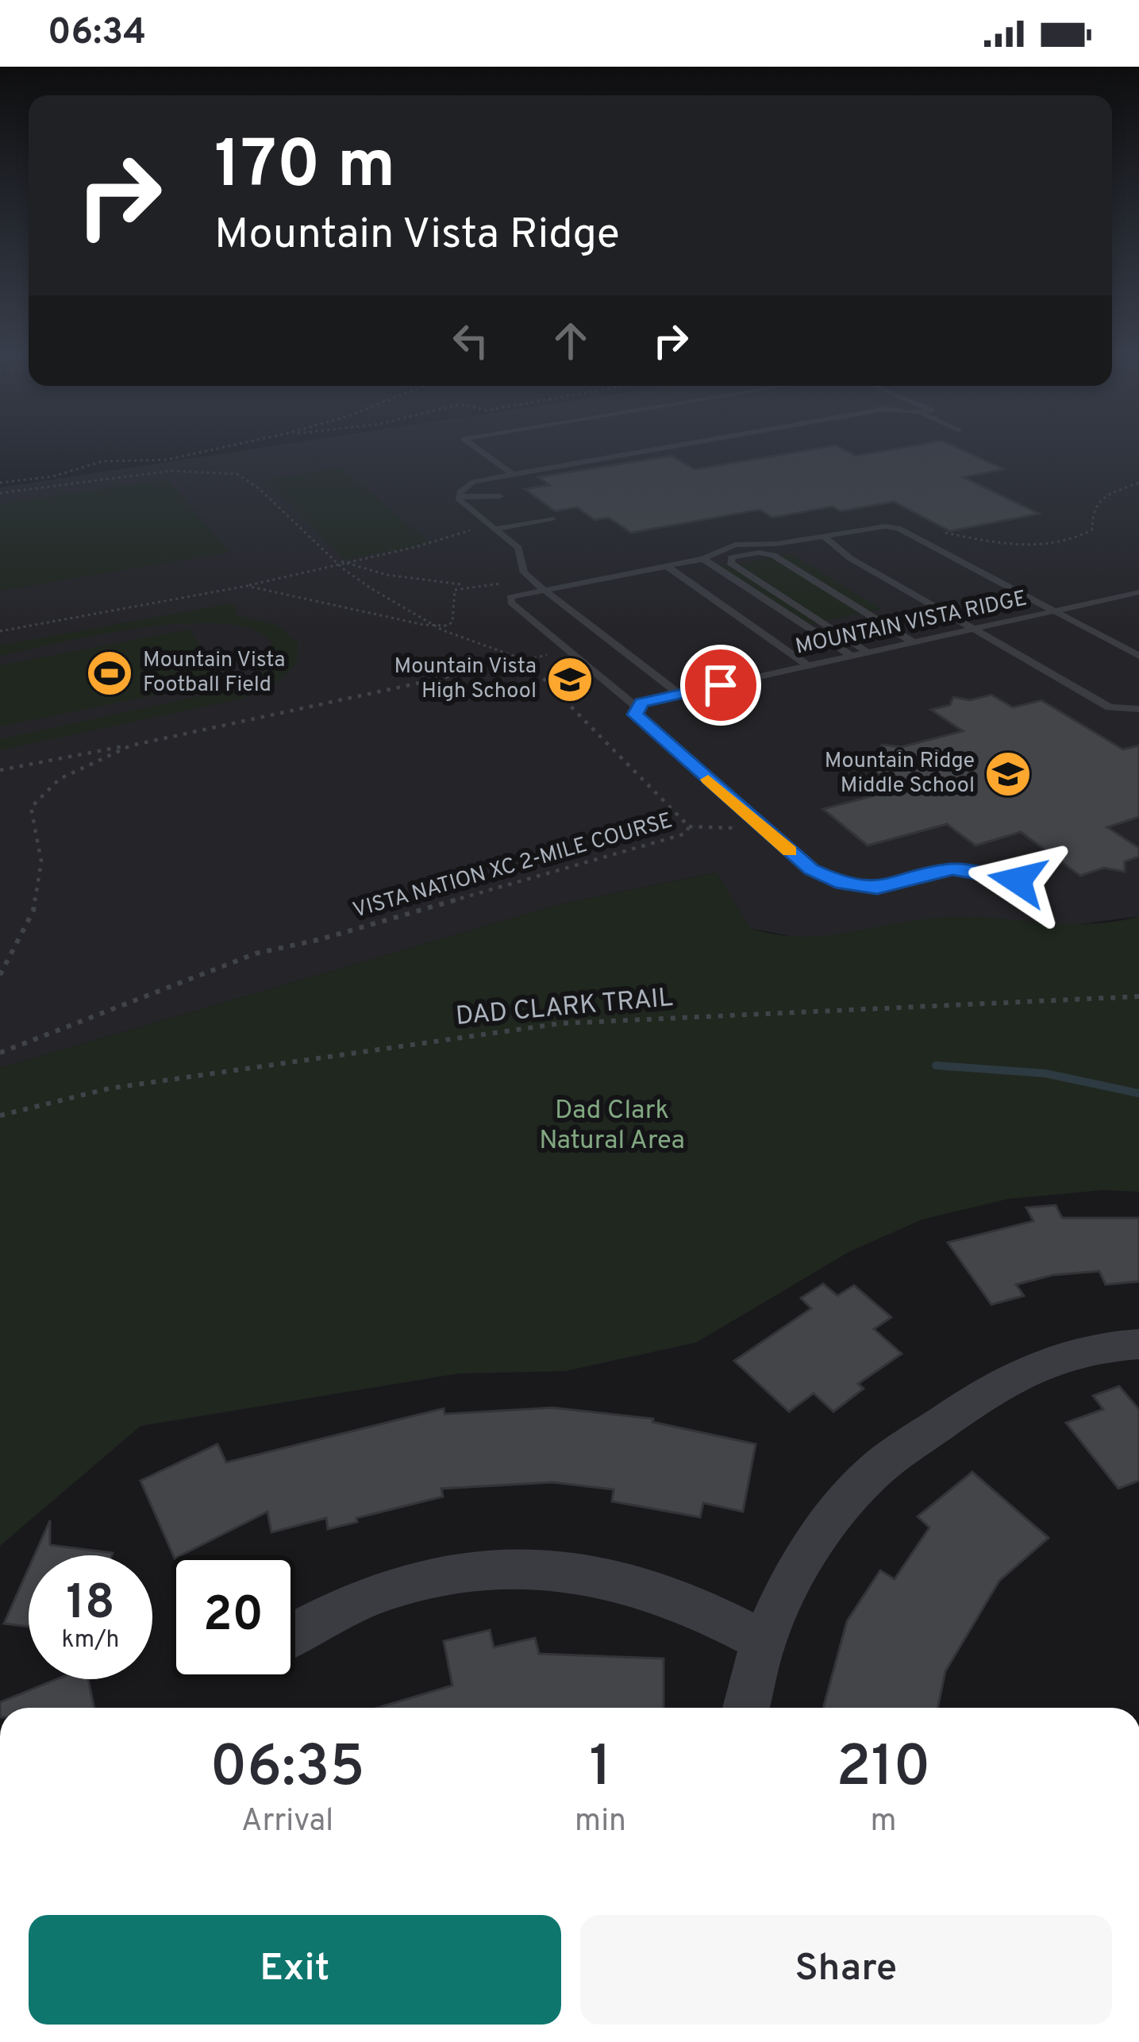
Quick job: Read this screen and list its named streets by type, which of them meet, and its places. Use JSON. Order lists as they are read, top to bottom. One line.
{"streets":{"lane":["MOUNTAIN VISTA RIDGE"],"path":["VISTA NATION XC 2-MILE COURSE","DAD CLARK TRAIL"]},"parks":["Dad Clark Natural Area"],"places":{"sports":["Mountain Vista Football Field"],"school or university":["Mountain Vista High School","Mountain Ridge Middle School"]},"page":{"status":"06:34","turn":["170 m","Mountain Vista Ridge"],"speed":"18 km/h","limit":"20","eta":["06:35","Arrival","1","min","210","m"],"buttons":["Exit","Share"]}}
